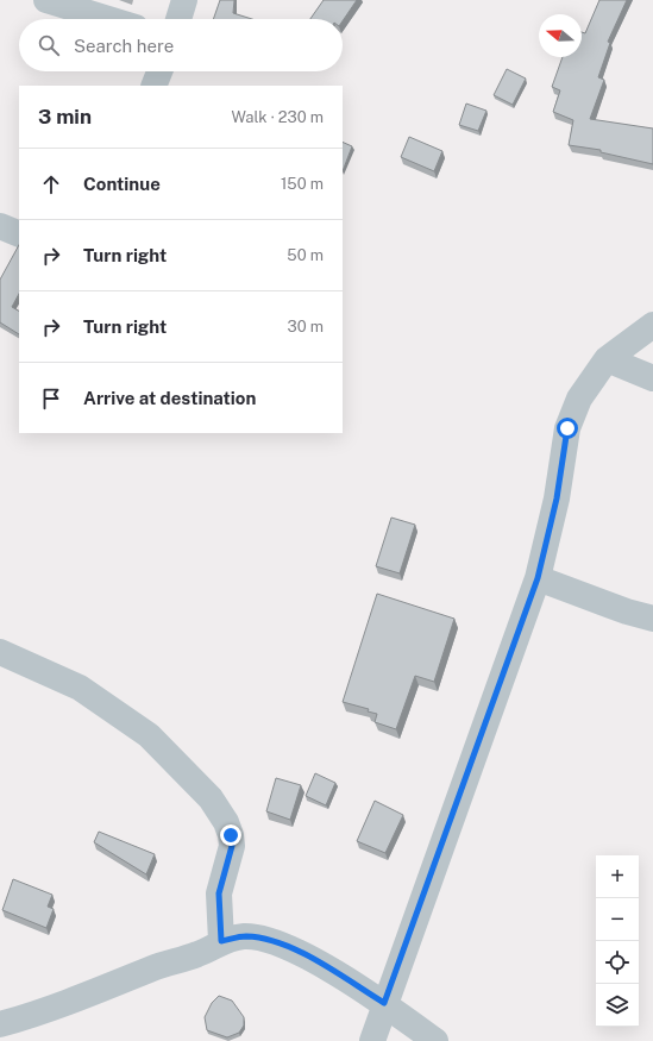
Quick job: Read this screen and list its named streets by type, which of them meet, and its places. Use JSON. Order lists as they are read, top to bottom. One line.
{"north":"left","page":{"search":"Search here","heading":["3 min","Walk · 230 m"],"list":[["Continue","150 m"],["Turn right","50 m"],["Turn right","30 m"],"Arrive at destination"],"map_buttons":["+","−"]}}
